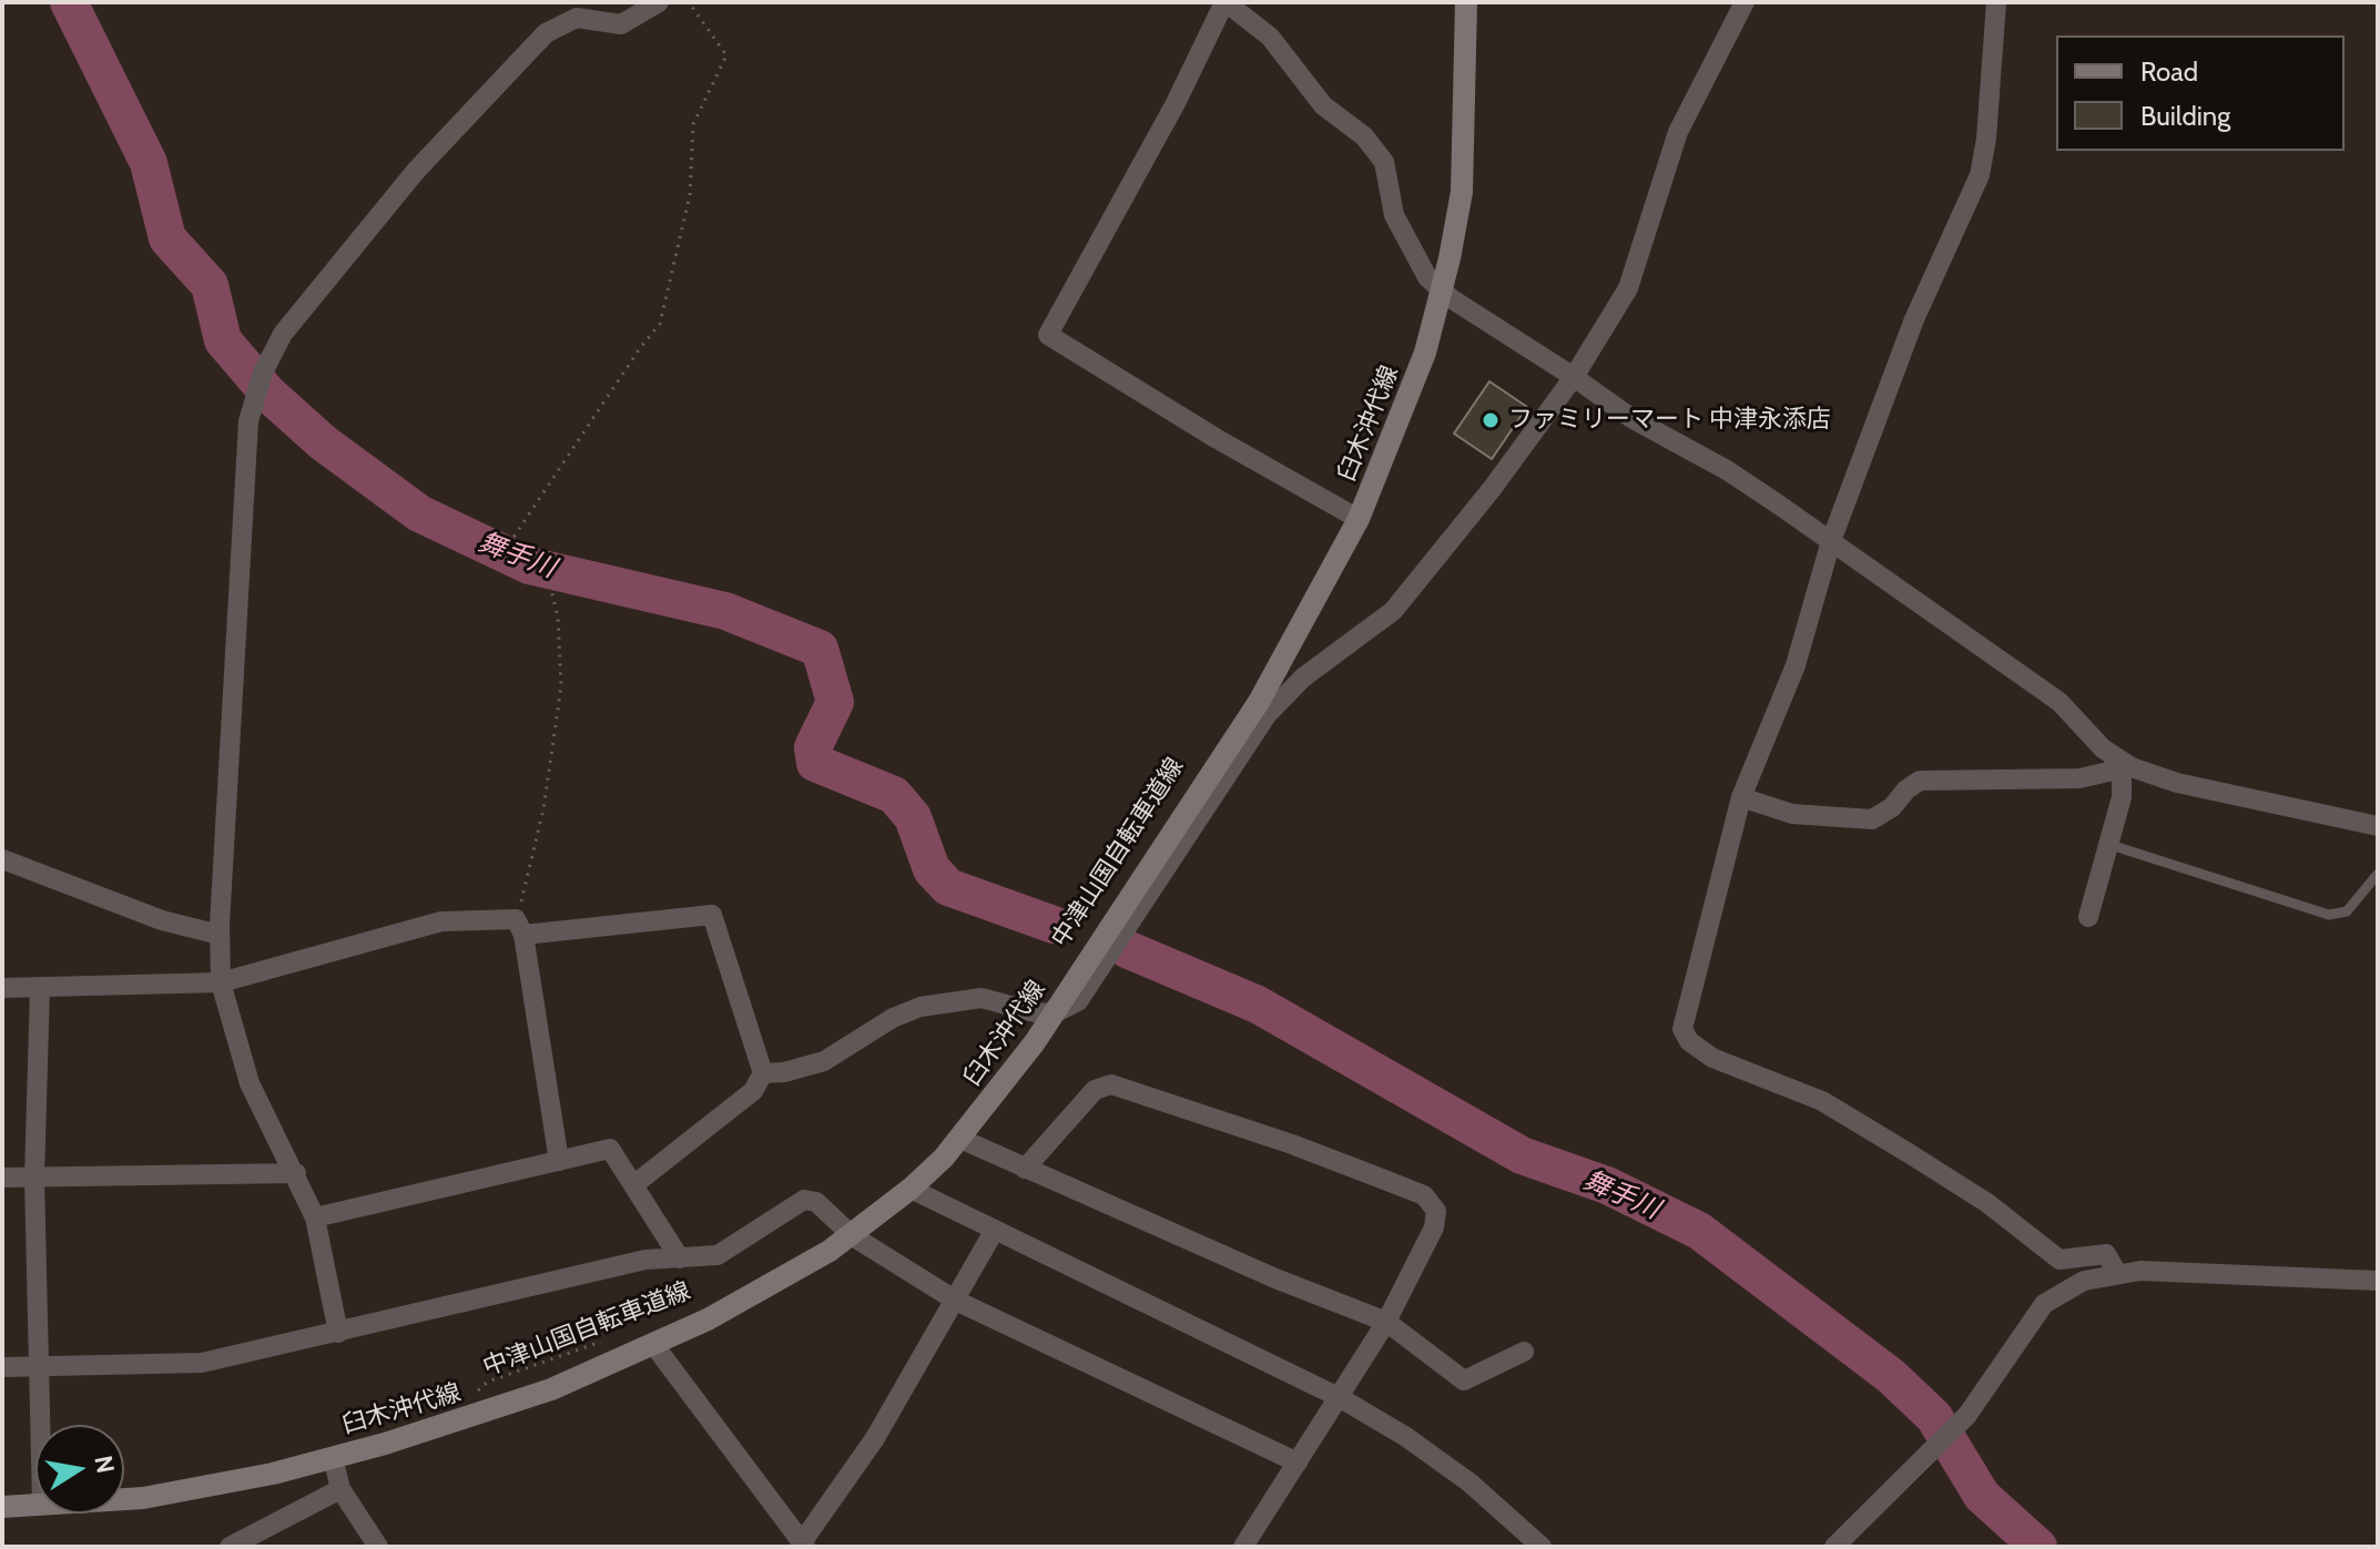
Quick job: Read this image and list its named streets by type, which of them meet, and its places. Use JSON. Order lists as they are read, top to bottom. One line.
{"streets":{"main road":["臼木沖代線"],"path":["中津山国自転車道線"]},"water":["舞手川"],"places":["ファミリーマート 中津永添店"],"legend":["Road","Building"],"north":"right"}
